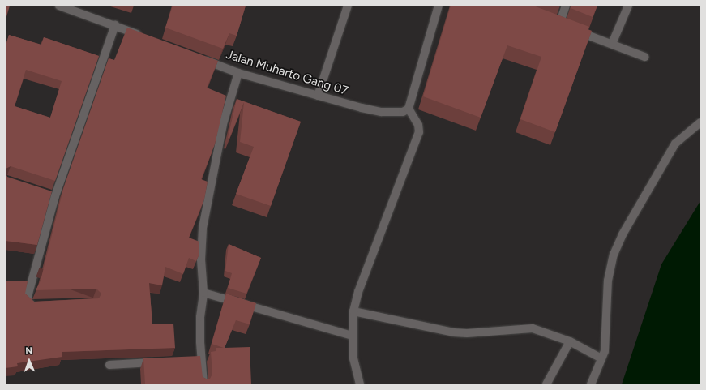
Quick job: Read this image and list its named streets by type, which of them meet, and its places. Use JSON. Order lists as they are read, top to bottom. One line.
{"streets":{"street":["Jalan Muharto Gang 07"]},"north":"top"}
